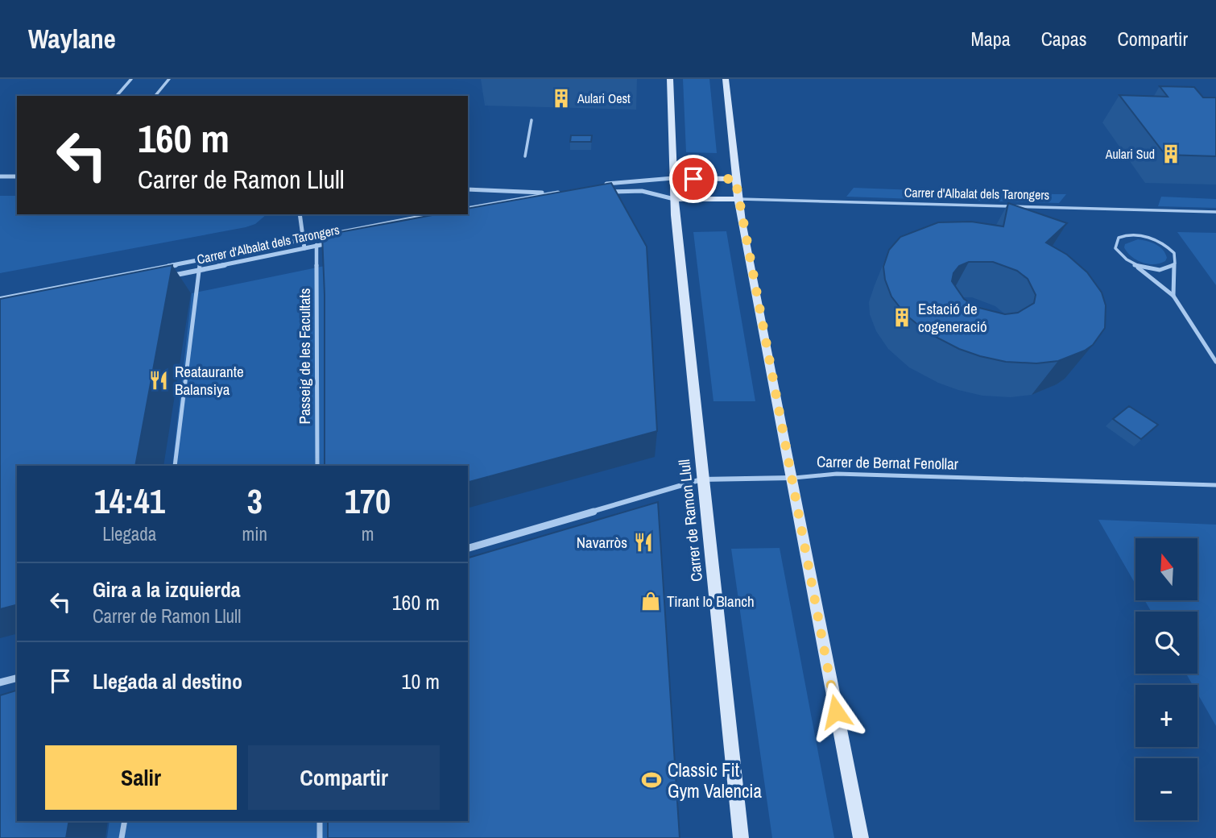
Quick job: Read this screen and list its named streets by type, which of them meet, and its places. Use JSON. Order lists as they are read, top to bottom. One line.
{"streets":{"main road":["Carrer de Ramon Llull"],"street":["Carrer d'Albalat dels Tarongers","Passeig de les Facultats","Carrer de Bernat Fenollar"]},"crossings":[["Carrer d'Albalat dels Tarongers","Passeig de les Facultats"],["Carrer de Bernat Fenollar","Carrer de Ramon Llull"]],"places":{"building":["Aulari Oest","Aulari Sud","Estació de cogeneració"],"restaurant":["Reataurante Balansiya","Navarròs"],"shop":["Tirant lo Blanch"],"sports":["Classic Fit Gym Valencia"]},"north":"top","page":{"header":"Waylane","nav":["Mapa","Capas","Compartir"],"turn":["160 m","Carrer de Ramon Llull"],"eta":["14:41","Llegada","3","min","170","m"],"map_buttons":["+","−"],"list":[{"name":"Gira a la izquierda","note":"Carrer de Ramon Llull","value":"160 m"},{"name":"Llegada al destino","value":"10 m"}],"buttons":["Salir","Compartir"]}}
